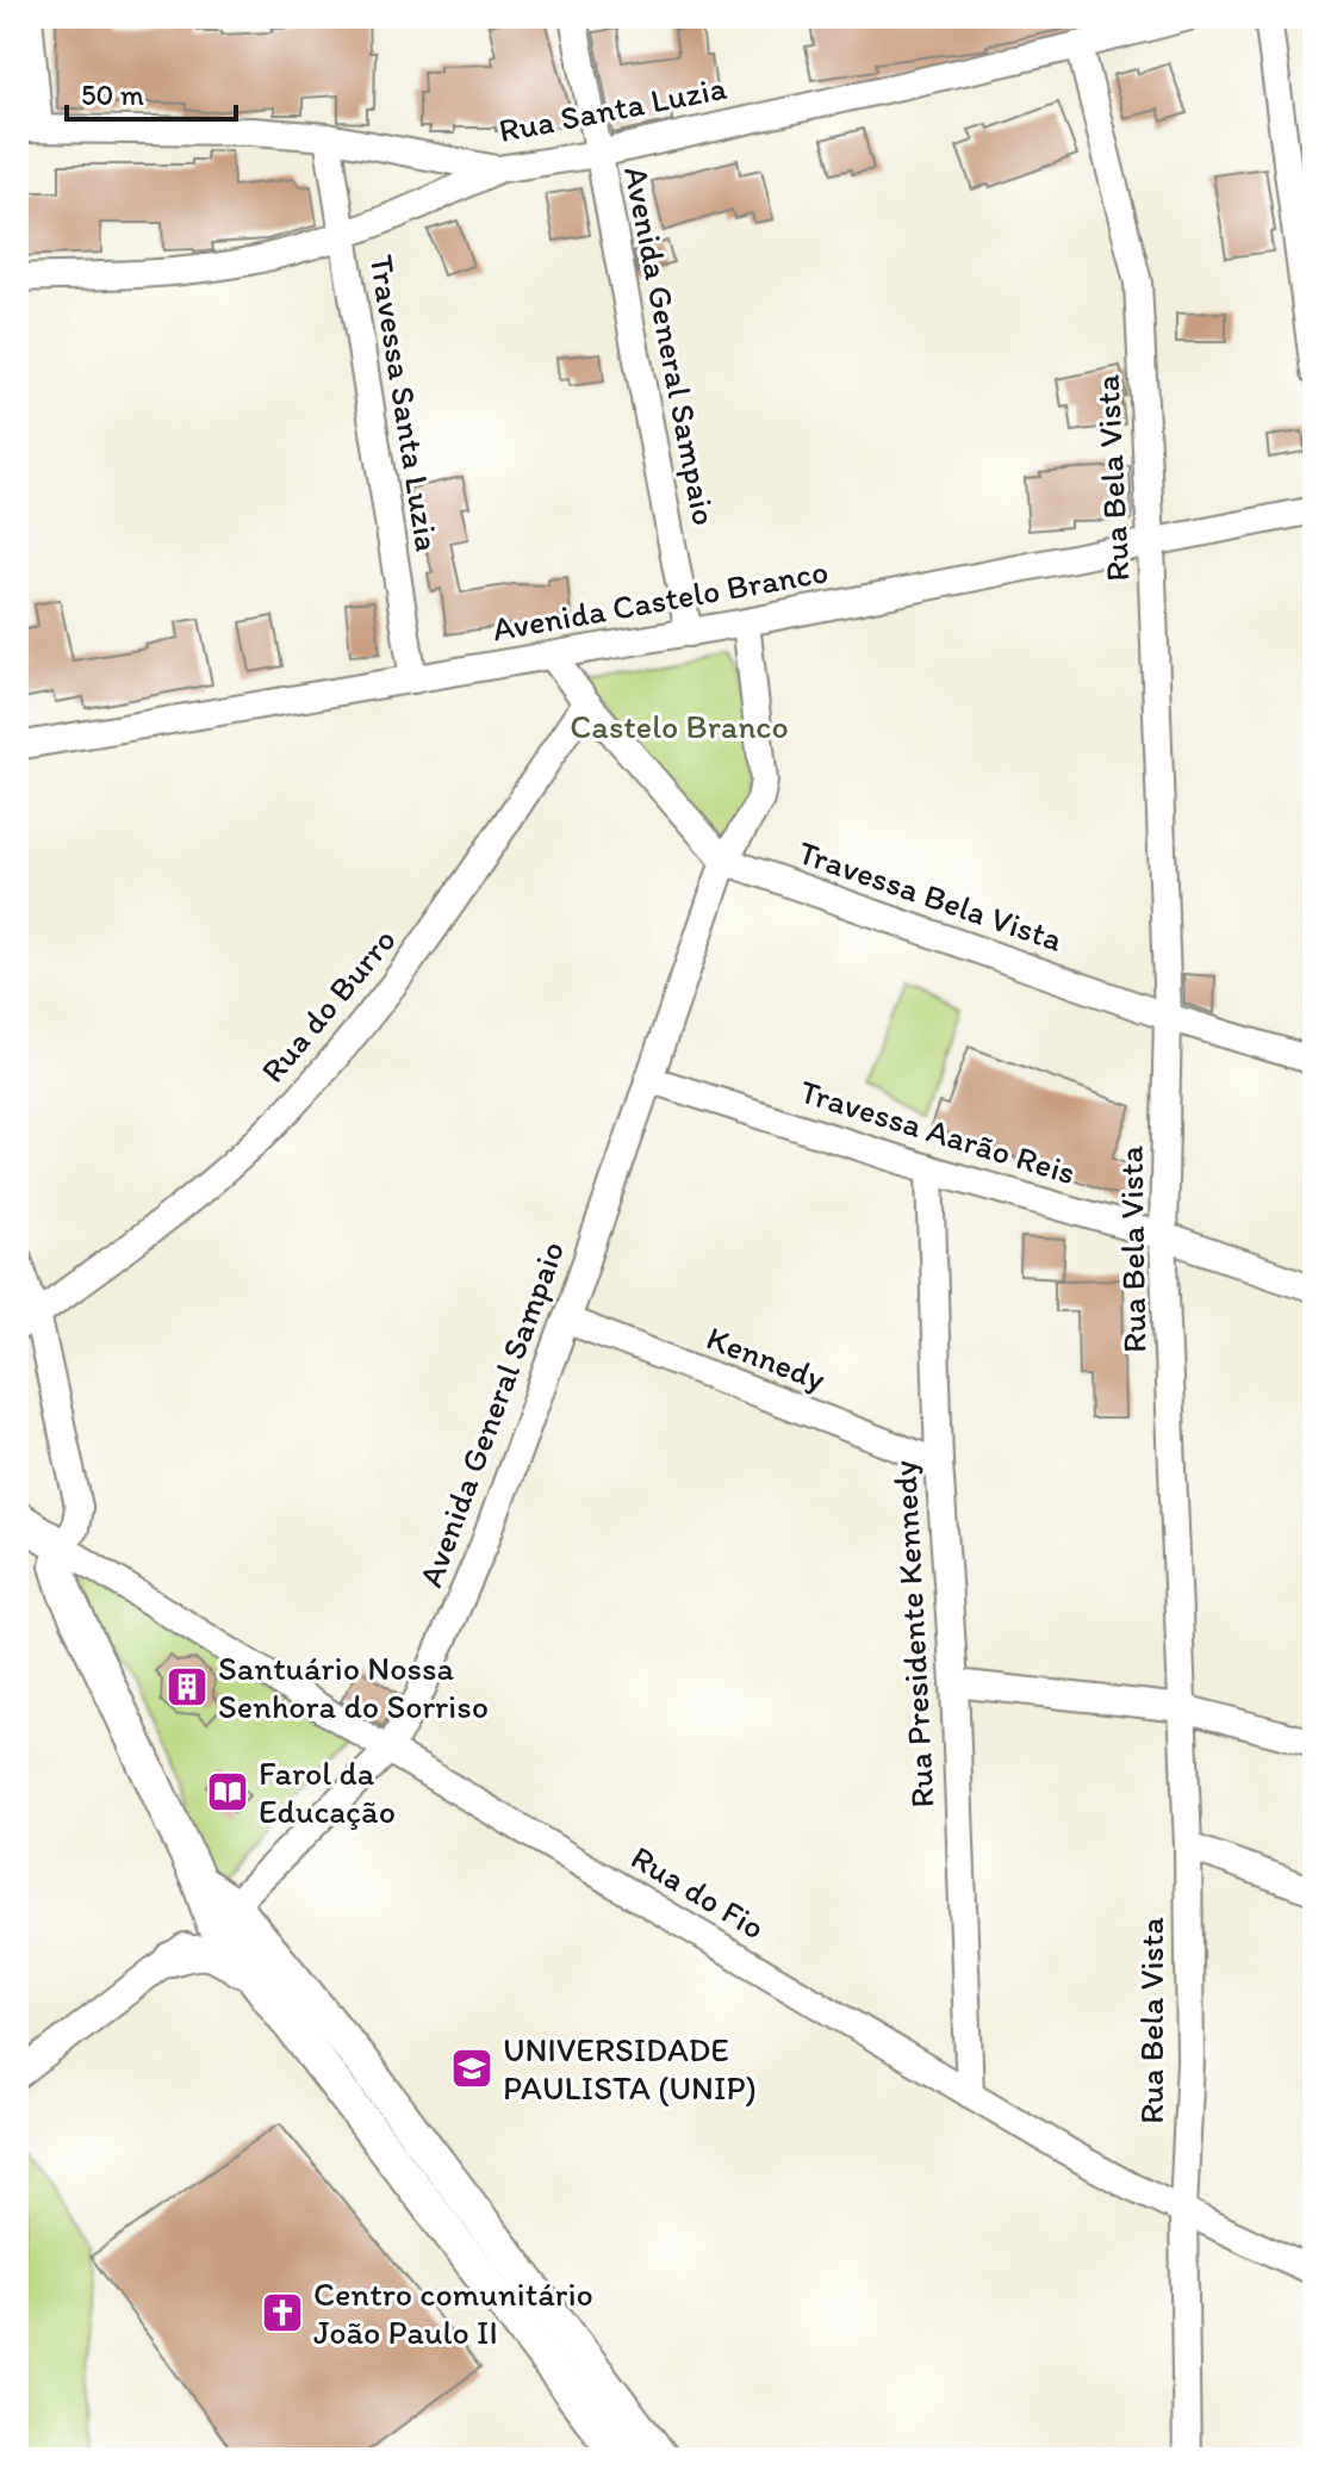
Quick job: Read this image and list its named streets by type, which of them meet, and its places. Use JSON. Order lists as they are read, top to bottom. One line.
{"streets":{"street":["Rua Santa Luzia","Avenida General Sampaio","Travessa Santa Luzia","Rua Bela Vista","Avenida Castelo Branco","Travessa Bela Vista","Rua do Burro","Travessa Aarão Reis","Kennedy","Rua Presidente Kennedy","Rua do Fio"]},"crossings":[["Rua Santa Luzia","Avenida General Sampaio"],["Rua Santa Luzia","Travessa Santa Luzia"],["Rua Santa Luzia","Rua Bela Vista"],["Avenida General Sampaio","Avenida Castelo Branco"],["Avenida General Sampaio","Travessa Bela Vista"],["Avenida General Sampaio","Travessa Aarão Reis"],["Avenida General Sampaio","Kennedy"],["Avenida General Sampaio","Rua do Fio"],["Travessa Santa Luzia","Avenida Castelo Branco"],["Rua Bela Vista","Avenida Castelo Branco"],["Rua Bela Vista","Travessa Bela Vista"],["Rua Bela Vista","Travessa Aarão Reis"],["Rua Bela Vista","Rua do Fio"],["Travessa Bela Vista","Rua do Burro"],["Travessa Aarão Reis","Rua Presidente Kennedy"],["Kennedy","Rua Presidente Kennedy"],["Rua Presidente Kennedy","Rua do Fio"]],"parks":["Castelo Branco"],"places":{"building":["Santuário Nossa Senhora do Sorriso"],"library":["Farol da Educação"],"school or university":["UNIVERSIDADE PAULISTA (UNIP)"],"church":["Centro comunitário João Paulo II"]},"scale_bar":"50 m"}
